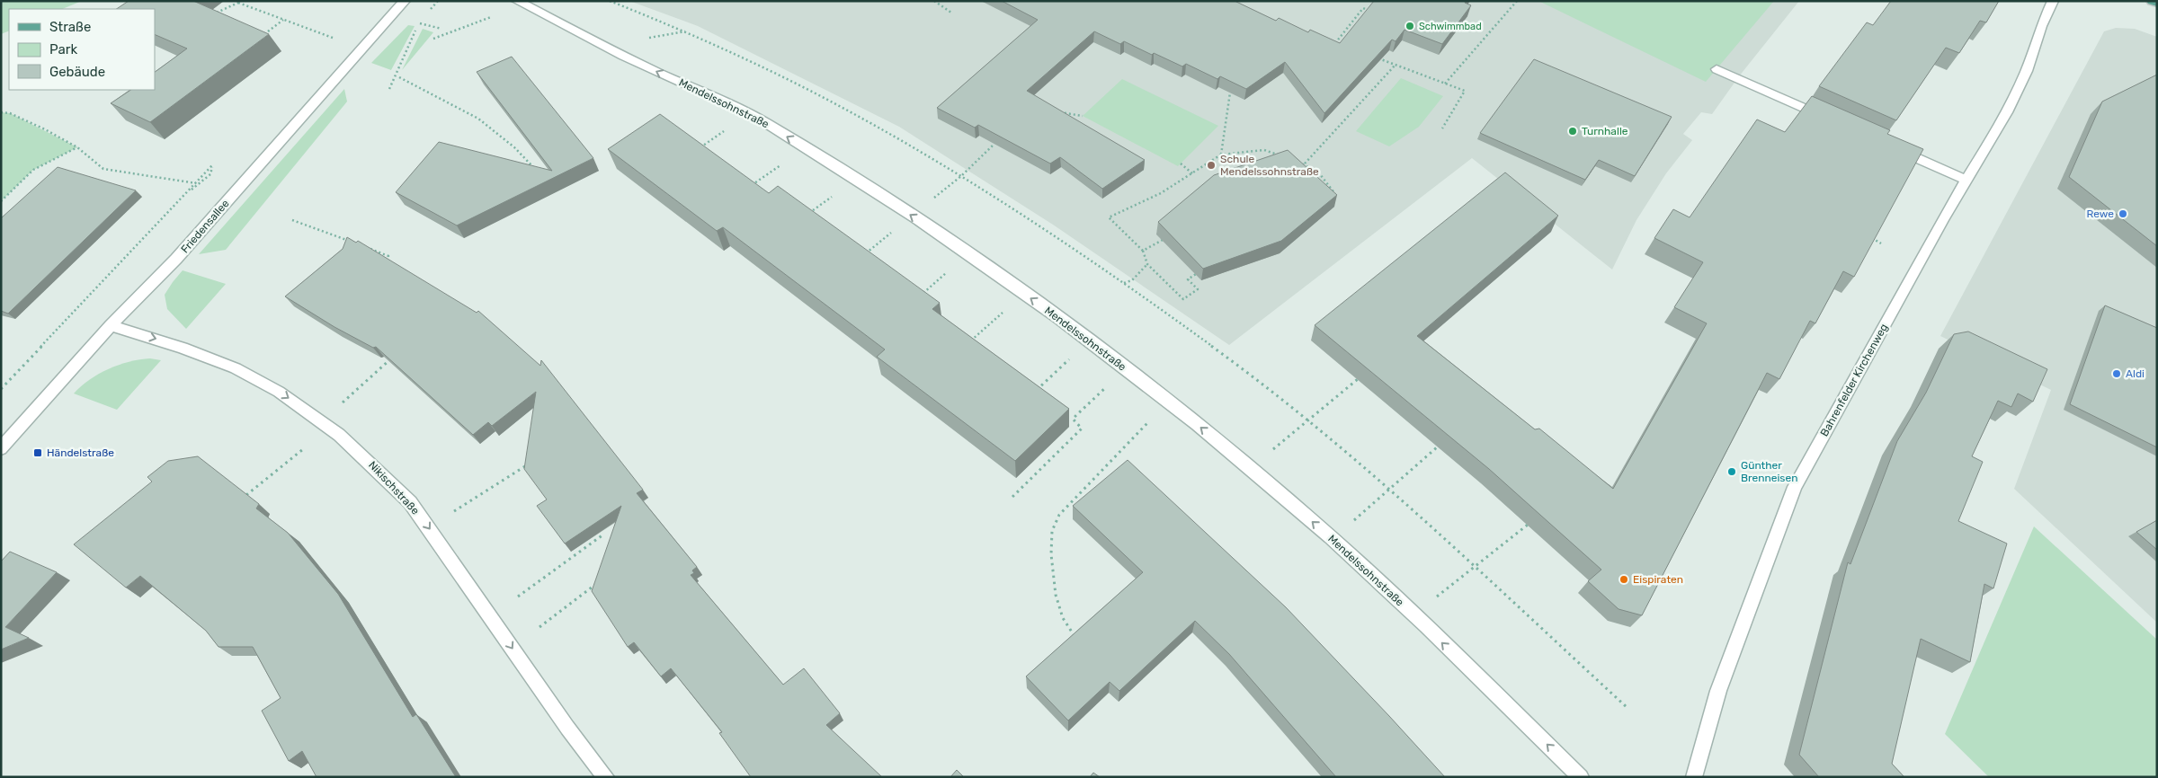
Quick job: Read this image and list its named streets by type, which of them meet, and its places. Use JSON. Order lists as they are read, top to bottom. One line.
{"streets":{"street":["Mendelssohnstraße","Friedensallee","Bahrenfelder Kirchenweg","Nikischstraße"]},"crossings":[["Friedensallee","Nikischstraße"]],"one_way":["Mendelssohnstraße","Nikischstraße"],"places":{"other":["Schwimmbad","Turnhalle","Schule Mendelssohnstraße","Rewe","Aldi","Günther Brenneisen","Eispiraten"],"transit":["Händelstraße"]},"legend":["Straße","Park","Gebäude"]}
